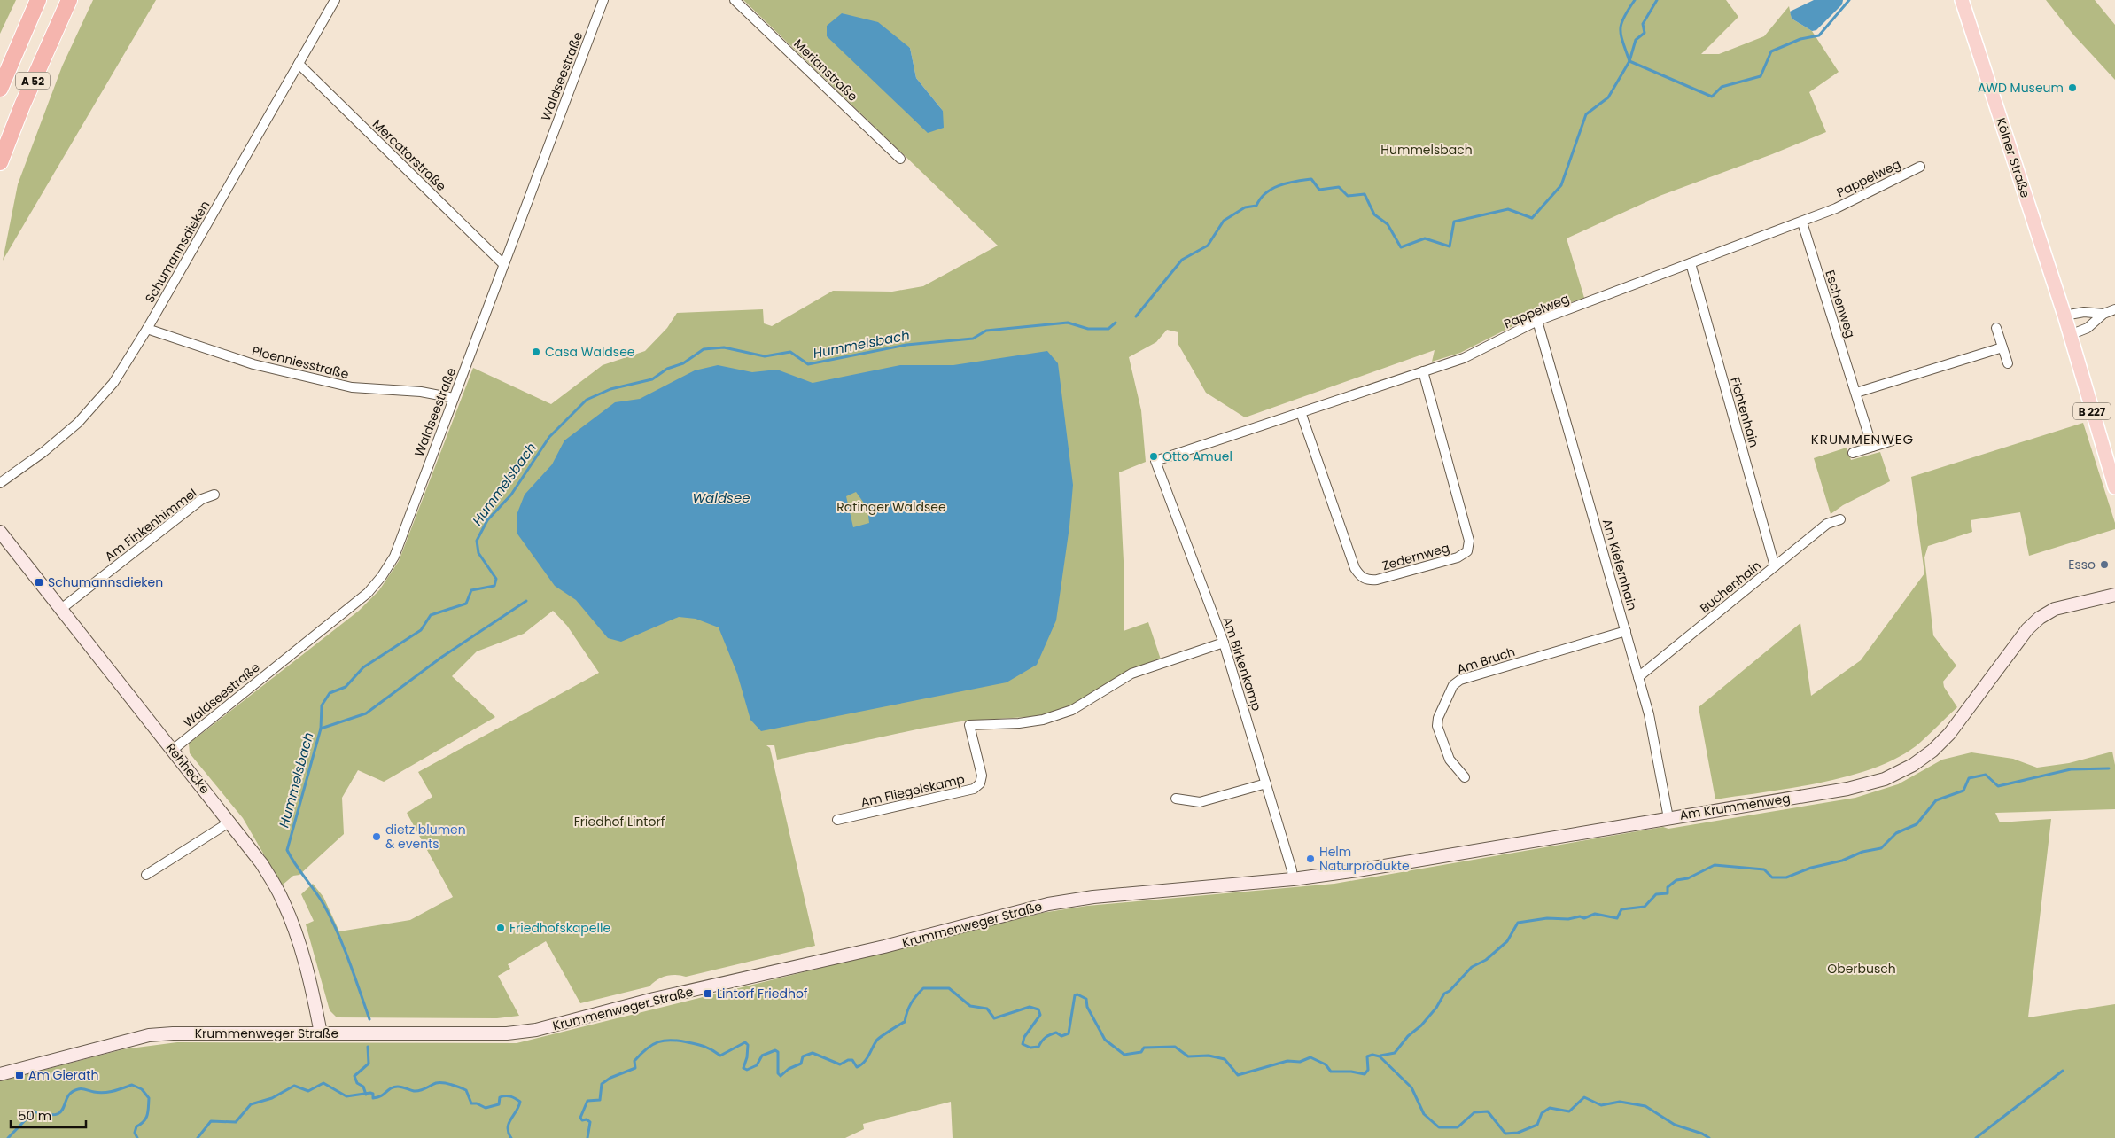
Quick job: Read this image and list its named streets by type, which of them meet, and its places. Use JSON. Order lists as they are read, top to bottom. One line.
{"streets":{"highway":["A 52"],"main road":["Kölner Straße","B 227","Rehhecke","Am Krummenweg","Krummenweger Straße"],"street":["Merianstraße","Waldseestraße","Mercatorstraße","Pappelweg","Schumannsdieken","Eschenweg","Ploenniesstraße","Fichtenhain","Am Finkenhimmel","Zedernweg","Am Kiefernhain","Buchenhain","Am Bruch","Am Birkenkamp","Am Fliegelskamp"]},"crossings":[["Waldseestraße","Mercatorstraße"],["Waldseestraße","Ploenniesstraße"],["Waldseestraße","Rehhecke"],["Mercatorstraße","Schumannsdieken"],["Pappelweg","Eschenweg"],["Pappelweg","Fichtenhain"],["Pappelweg","Zedernweg"],["Pappelweg","Am Kiefernhain"],["Pappelweg","Am Birkenkamp"],["Schumannsdieken","Ploenniesstraße"],["Fichtenhain","Buchenhain"],["Am Finkenhimmel","Rehhecke"],["Am Kiefernhain","Buchenhain"],["Am Kiefernhain","Am Bruch"],["Am Kiefernhain","Am Krummenweg"],["Am Birkenkamp","Am Fliegelskamp"],["Am Birkenkamp","Am Krummenweg"],["Am Birkenkamp","Krummenweger Straße"],["Rehhecke","Krummenweger Straße"],["Am Krummenweg","Krummenweger Straße"]],"districts":["KRUMMENWEG"],"water":["Hummelsbach","Waldsee"],"parks":["Hummelsbach","Ratinger Waldsee","Friedhof Lintorf","Oberbusch"],"places":{"other":["AWD Museum","Casa Waldsee","Otto Amuel","Esso","dietz blumen & events","Helm Naturprodukte","Friedhofskapelle"],"transit":["Schumannsdieken","Lintorf Friedhof","Am Gierath"]},"scale_bar":"50 m"}
